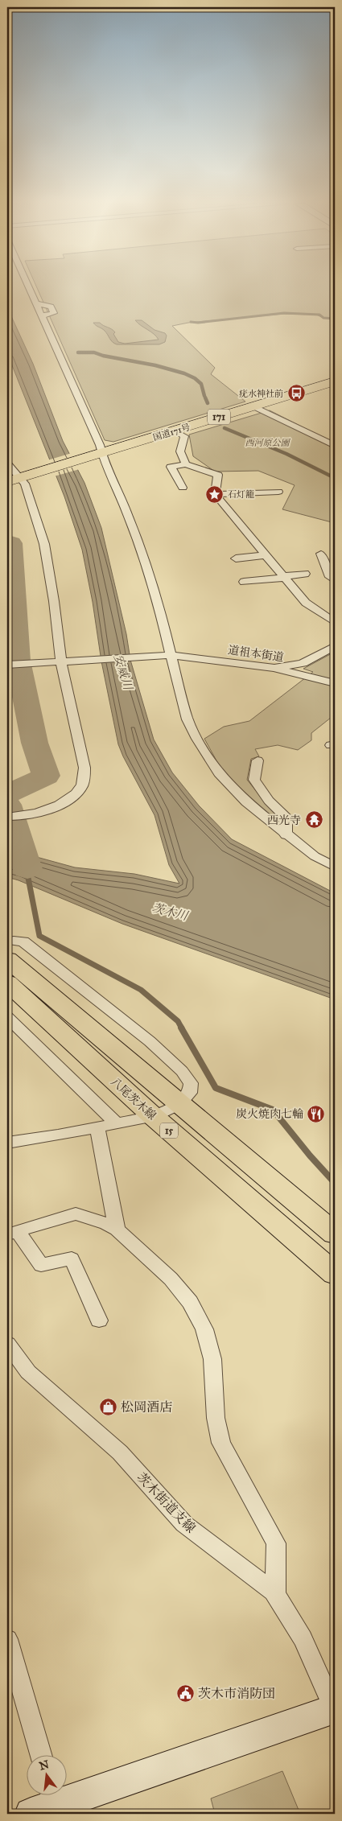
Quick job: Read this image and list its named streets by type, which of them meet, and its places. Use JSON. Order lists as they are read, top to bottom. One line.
{"streets":{"highway":["171","国道171号"],"main road":["八尾茨木線","15"],"street":["道祖本街道","茨木街道支線"]},"water":["安威川","茨木川"],"parks":["西河原公園"],"places":{"bus stop":["疣水神社前"],"place":["石灯籠"],"temple":["西光寺"],"restaurant":["炭火焼肉七輪"],"shop":["松岡酒店"],"public building":["茨木市消防団"]},"north":"top"}
